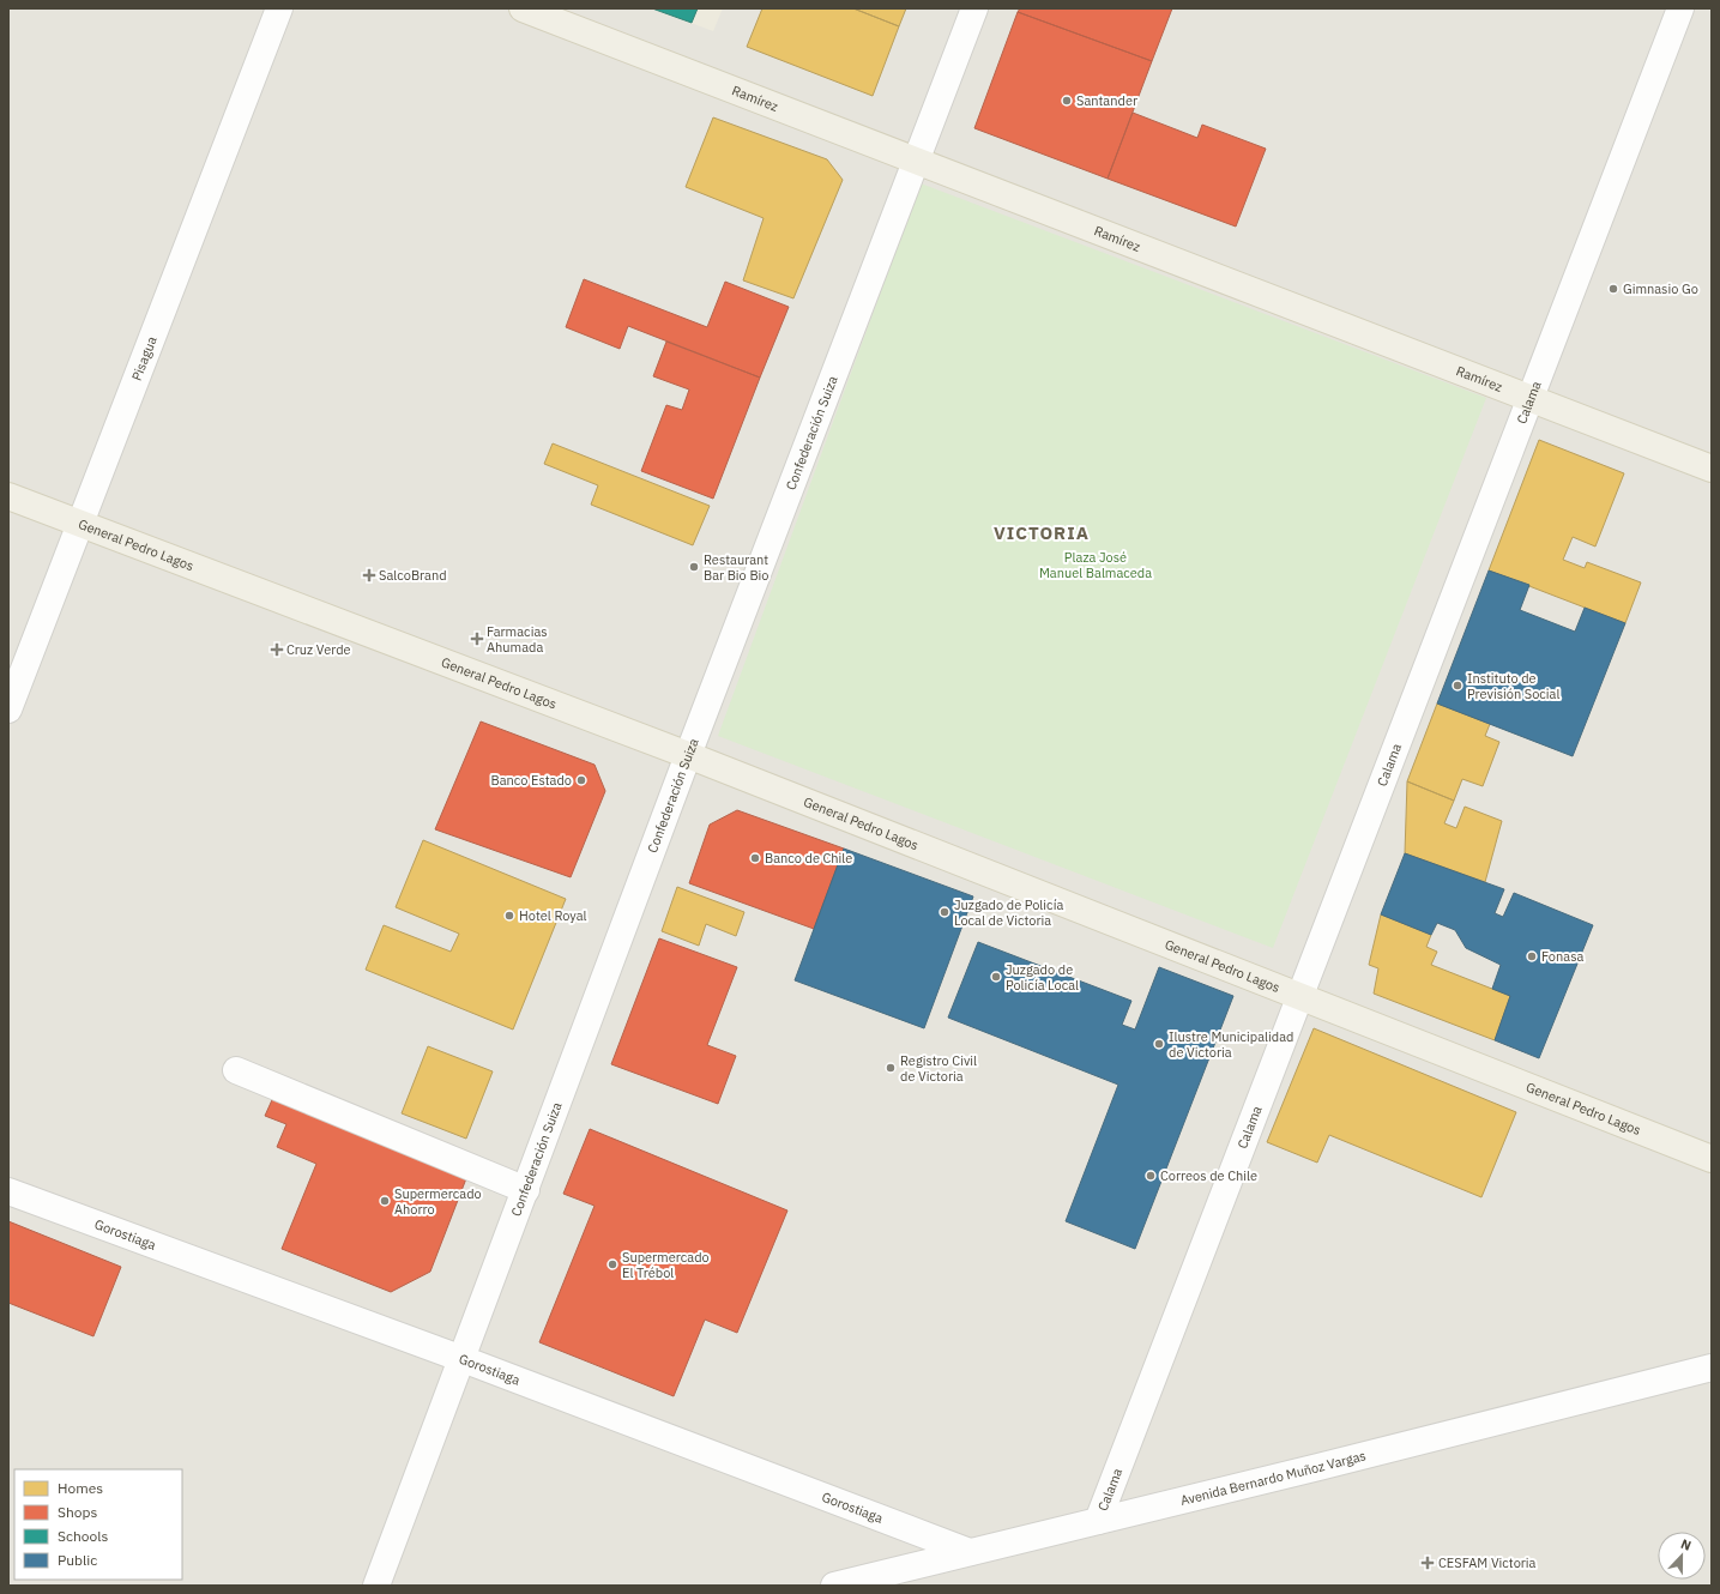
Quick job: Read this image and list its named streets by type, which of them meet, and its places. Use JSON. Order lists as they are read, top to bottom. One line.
{"streets":{"main road":["Ramírez","General Pedro Lagos"],"street":["Pisagua","Calama","Confederación Suiza","Gorostiaga","Avenida Bernardo Muñoz Vargas"]},"crossings":[["Ramírez","Calama"],["Ramírez","Confederación Suiza"],["Pisagua","General Pedro Lagos"],["Calama","General Pedro Lagos"],["Calama","Avenida Bernardo Muñoz Vargas"],["Confederación Suiza","General Pedro Lagos"],["Confederación Suiza","Gorostiaga"],["Gorostiaga","Avenida Bernardo Muñoz Vargas"]],"districts":["VICTORIA"],"parks":["Plaza José Manuel Balmaceda"],"places":{"other":["Santander","Gimnasio Go","Restaurant Bar Bio Bio","Instituto de Previsión Social","Banco Estado","Banco de Chile","Juzgado de Policía Local de Victoria","Hotel Royal","Fonasa","Juzgado de Policía Local","Ilustre Municipalidad de Victoria","Registro Civil de Victoria","Correos de Chile","Supermercado Ahorro","Supermercado El Trébol"],"health":["SalcoBrand","Farmacias Ahumada","Cruz Verde","CESFAM Victoria"]},"legend":["Homes","Shops","Schools","Public"],"north":"top"}
